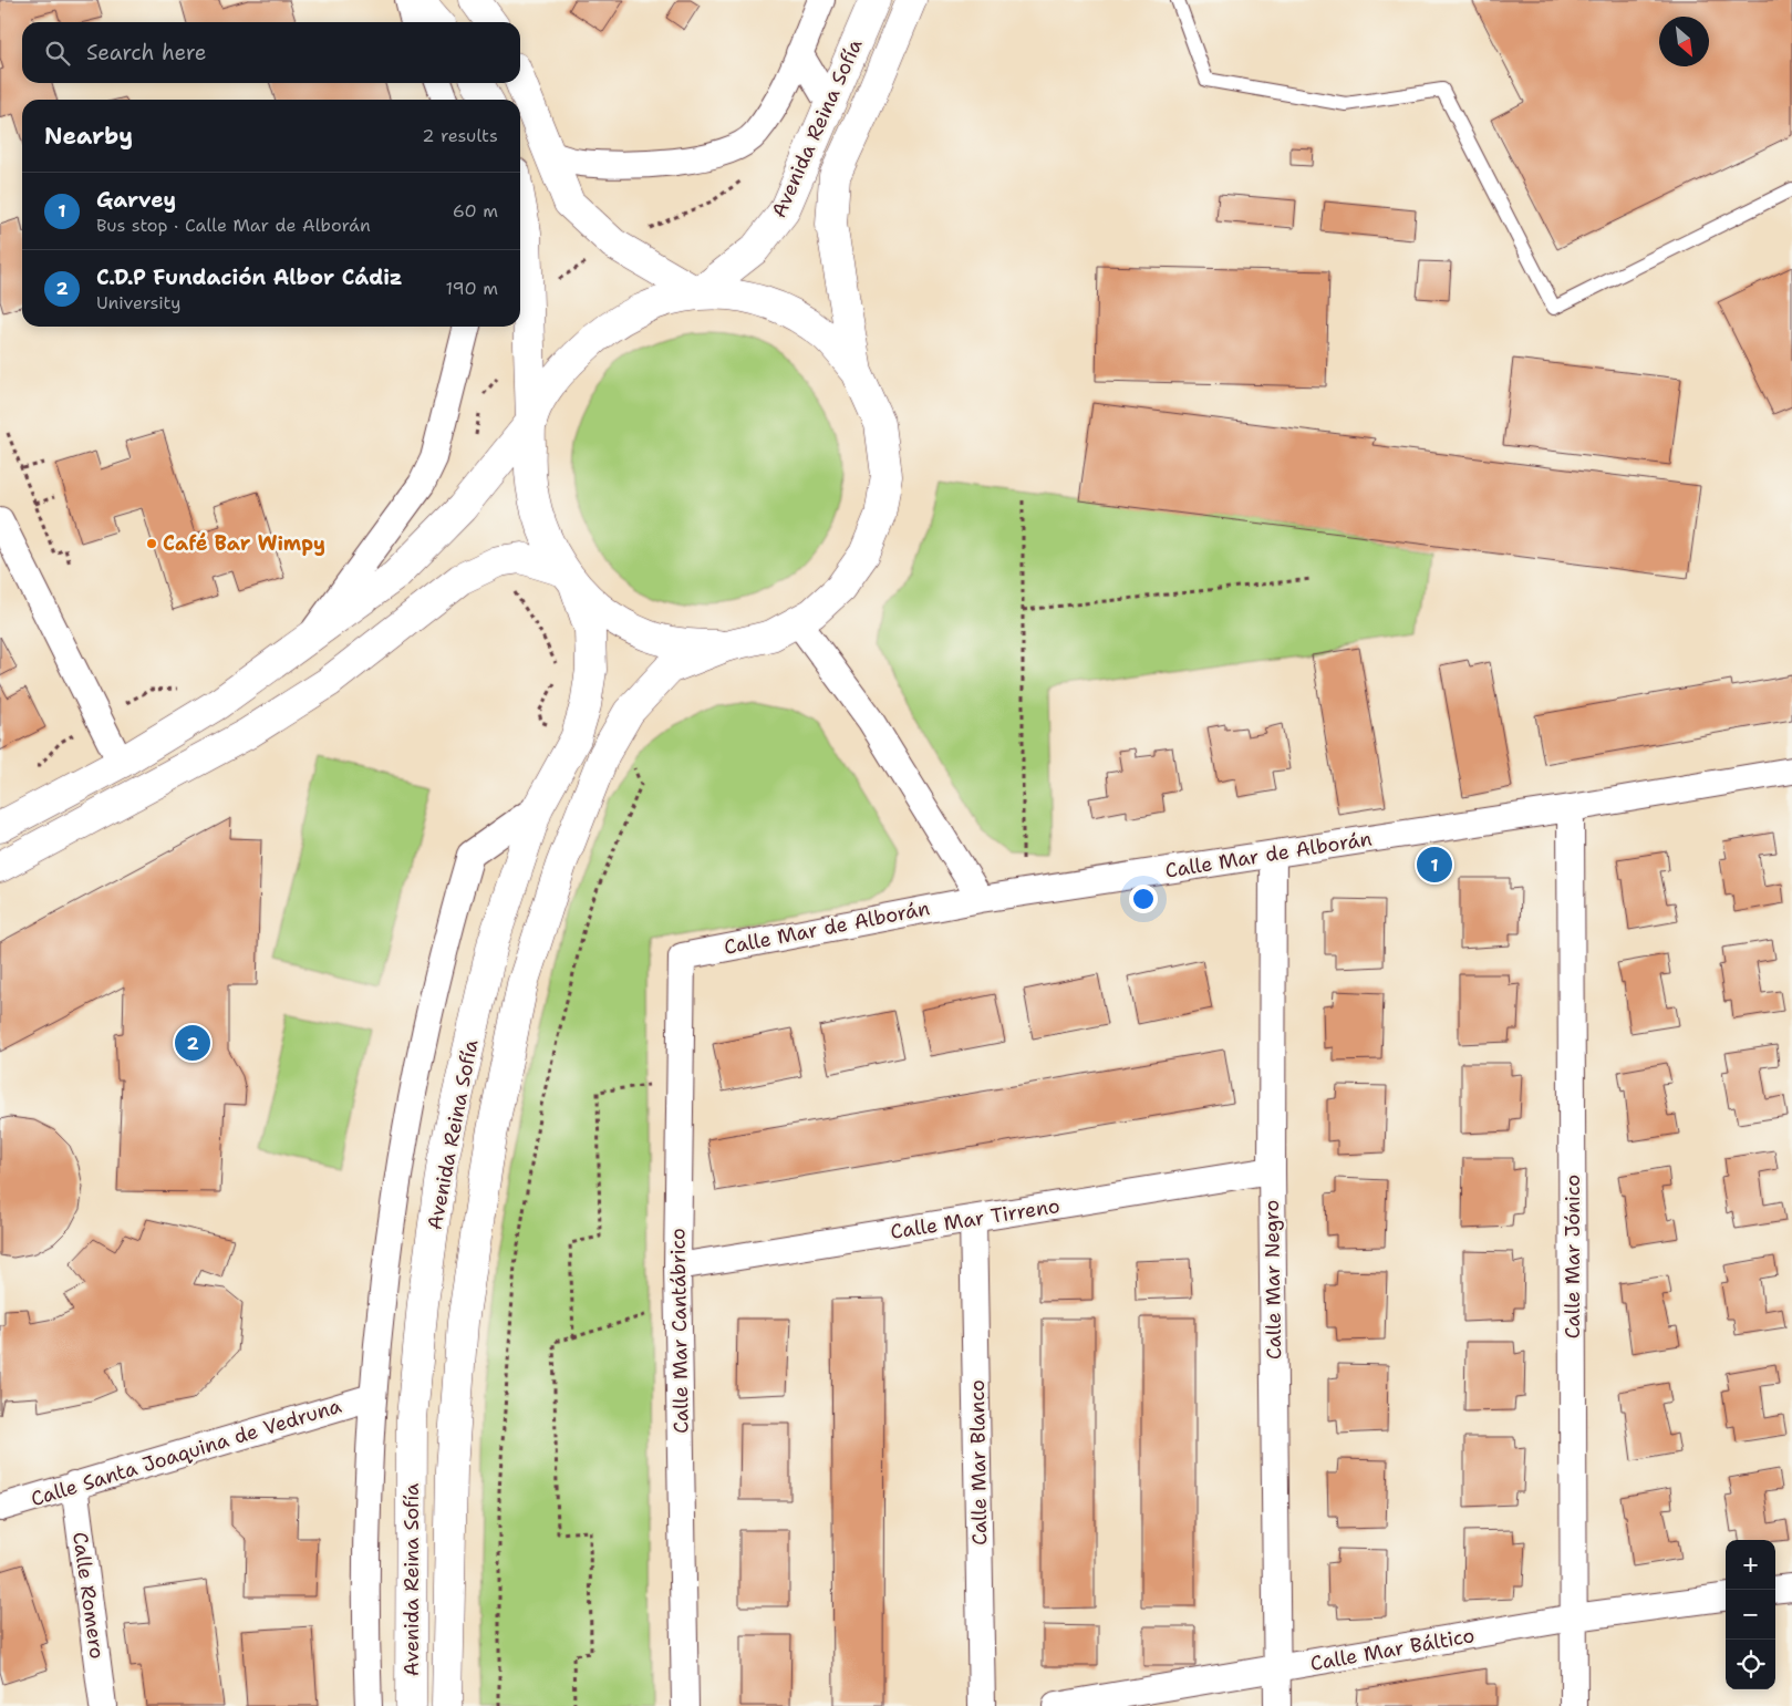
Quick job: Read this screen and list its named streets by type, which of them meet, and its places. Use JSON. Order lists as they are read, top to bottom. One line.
{"streets":{"main road":["Avenida Reina Sofía"],"street":["Calle Mar de Alborán","Calle Mar Tirreno","Calle Mar Jónico","Calle Mar Negro","Calle Mar Cantábrico","Calle Santa Joaquina de Vedruna","Calle Mar Blanco","Calle Romero","Calle Mar Báltico"]},"crossings":[["Calle Mar de Alborán","Calle Mar Jónico"],["Calle Mar de Alborán","Calle Mar Negro"],["Calle Mar de Alborán","Calle Mar Cantábrico"],["Calle Mar Tirreno","Calle Mar Negro"],["Calle Mar Tirreno","Calle Mar Cantábrico"],["Calle Mar Tirreno","Calle Mar Blanco"],["Calle Mar Jónico","Calle Mar Báltico"],["Calle Mar Negro","Calle Mar Báltico"],["Calle Santa Joaquina de Vedruna","Calle Romero"]],"places":["Café Bar Wimpy"],"north":"bottom right","page":{"search":"Search here","heading":["Nearby","2 results"],"list":[{"mark":"1","name":"Garvey","note":"Bus stop · Calle Mar de Alborán","value":"60 m"},{"mark":"2","name":"C.D.P Fundación Albor Cádiz","note":"University","value":"190 m"}],"pins":["1","2"],"map_buttons":["+","−"]}}
